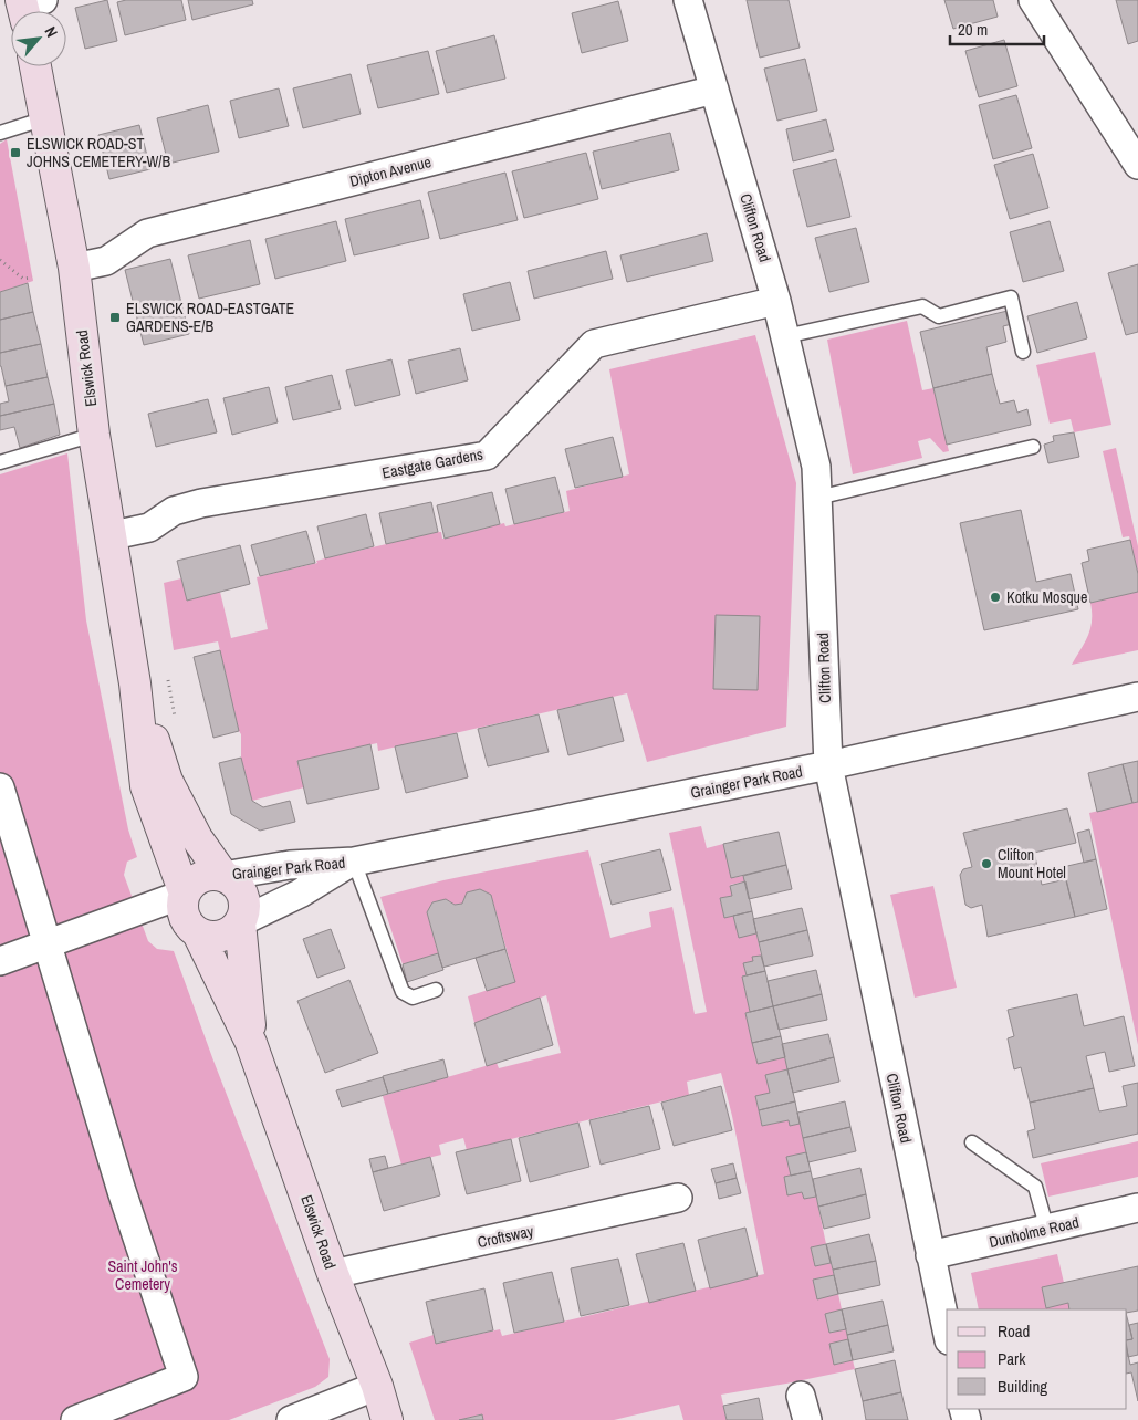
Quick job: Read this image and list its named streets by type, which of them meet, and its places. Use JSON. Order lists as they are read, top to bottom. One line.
{"streets":{"main road":["Elswick Road"],"street":["Dipton Avenue","Clifton Road","Eastgate Gardens","Grainger Park Road","Dunholme Road","Croftsway"]},"crossings":[["Dipton Avenue","Clifton Road"],["Dipton Avenue","Elswick Road"],["Clifton Road","Eastgate Gardens"],["Clifton Road","Grainger Park Road"],["Clifton Road","Dunholme Road"],["Elswick Road","Eastgate Gardens"],["Elswick Road","Grainger Park Road"],["Elswick Road","Croftsway"]],"parks":["Saint John's Cemetery"],"places":{"transit":["ELSWICK ROAD-ST JOHNS CEMETERY-W/B","ELSWICK ROAD-EASTGATE GARDENS-E/B"],"other":["Kotku Mosque","Clifton Mount Hotel"]},"legend":["Road","Park","Building"],"scale_bar":"20 m","north":"top right"}
